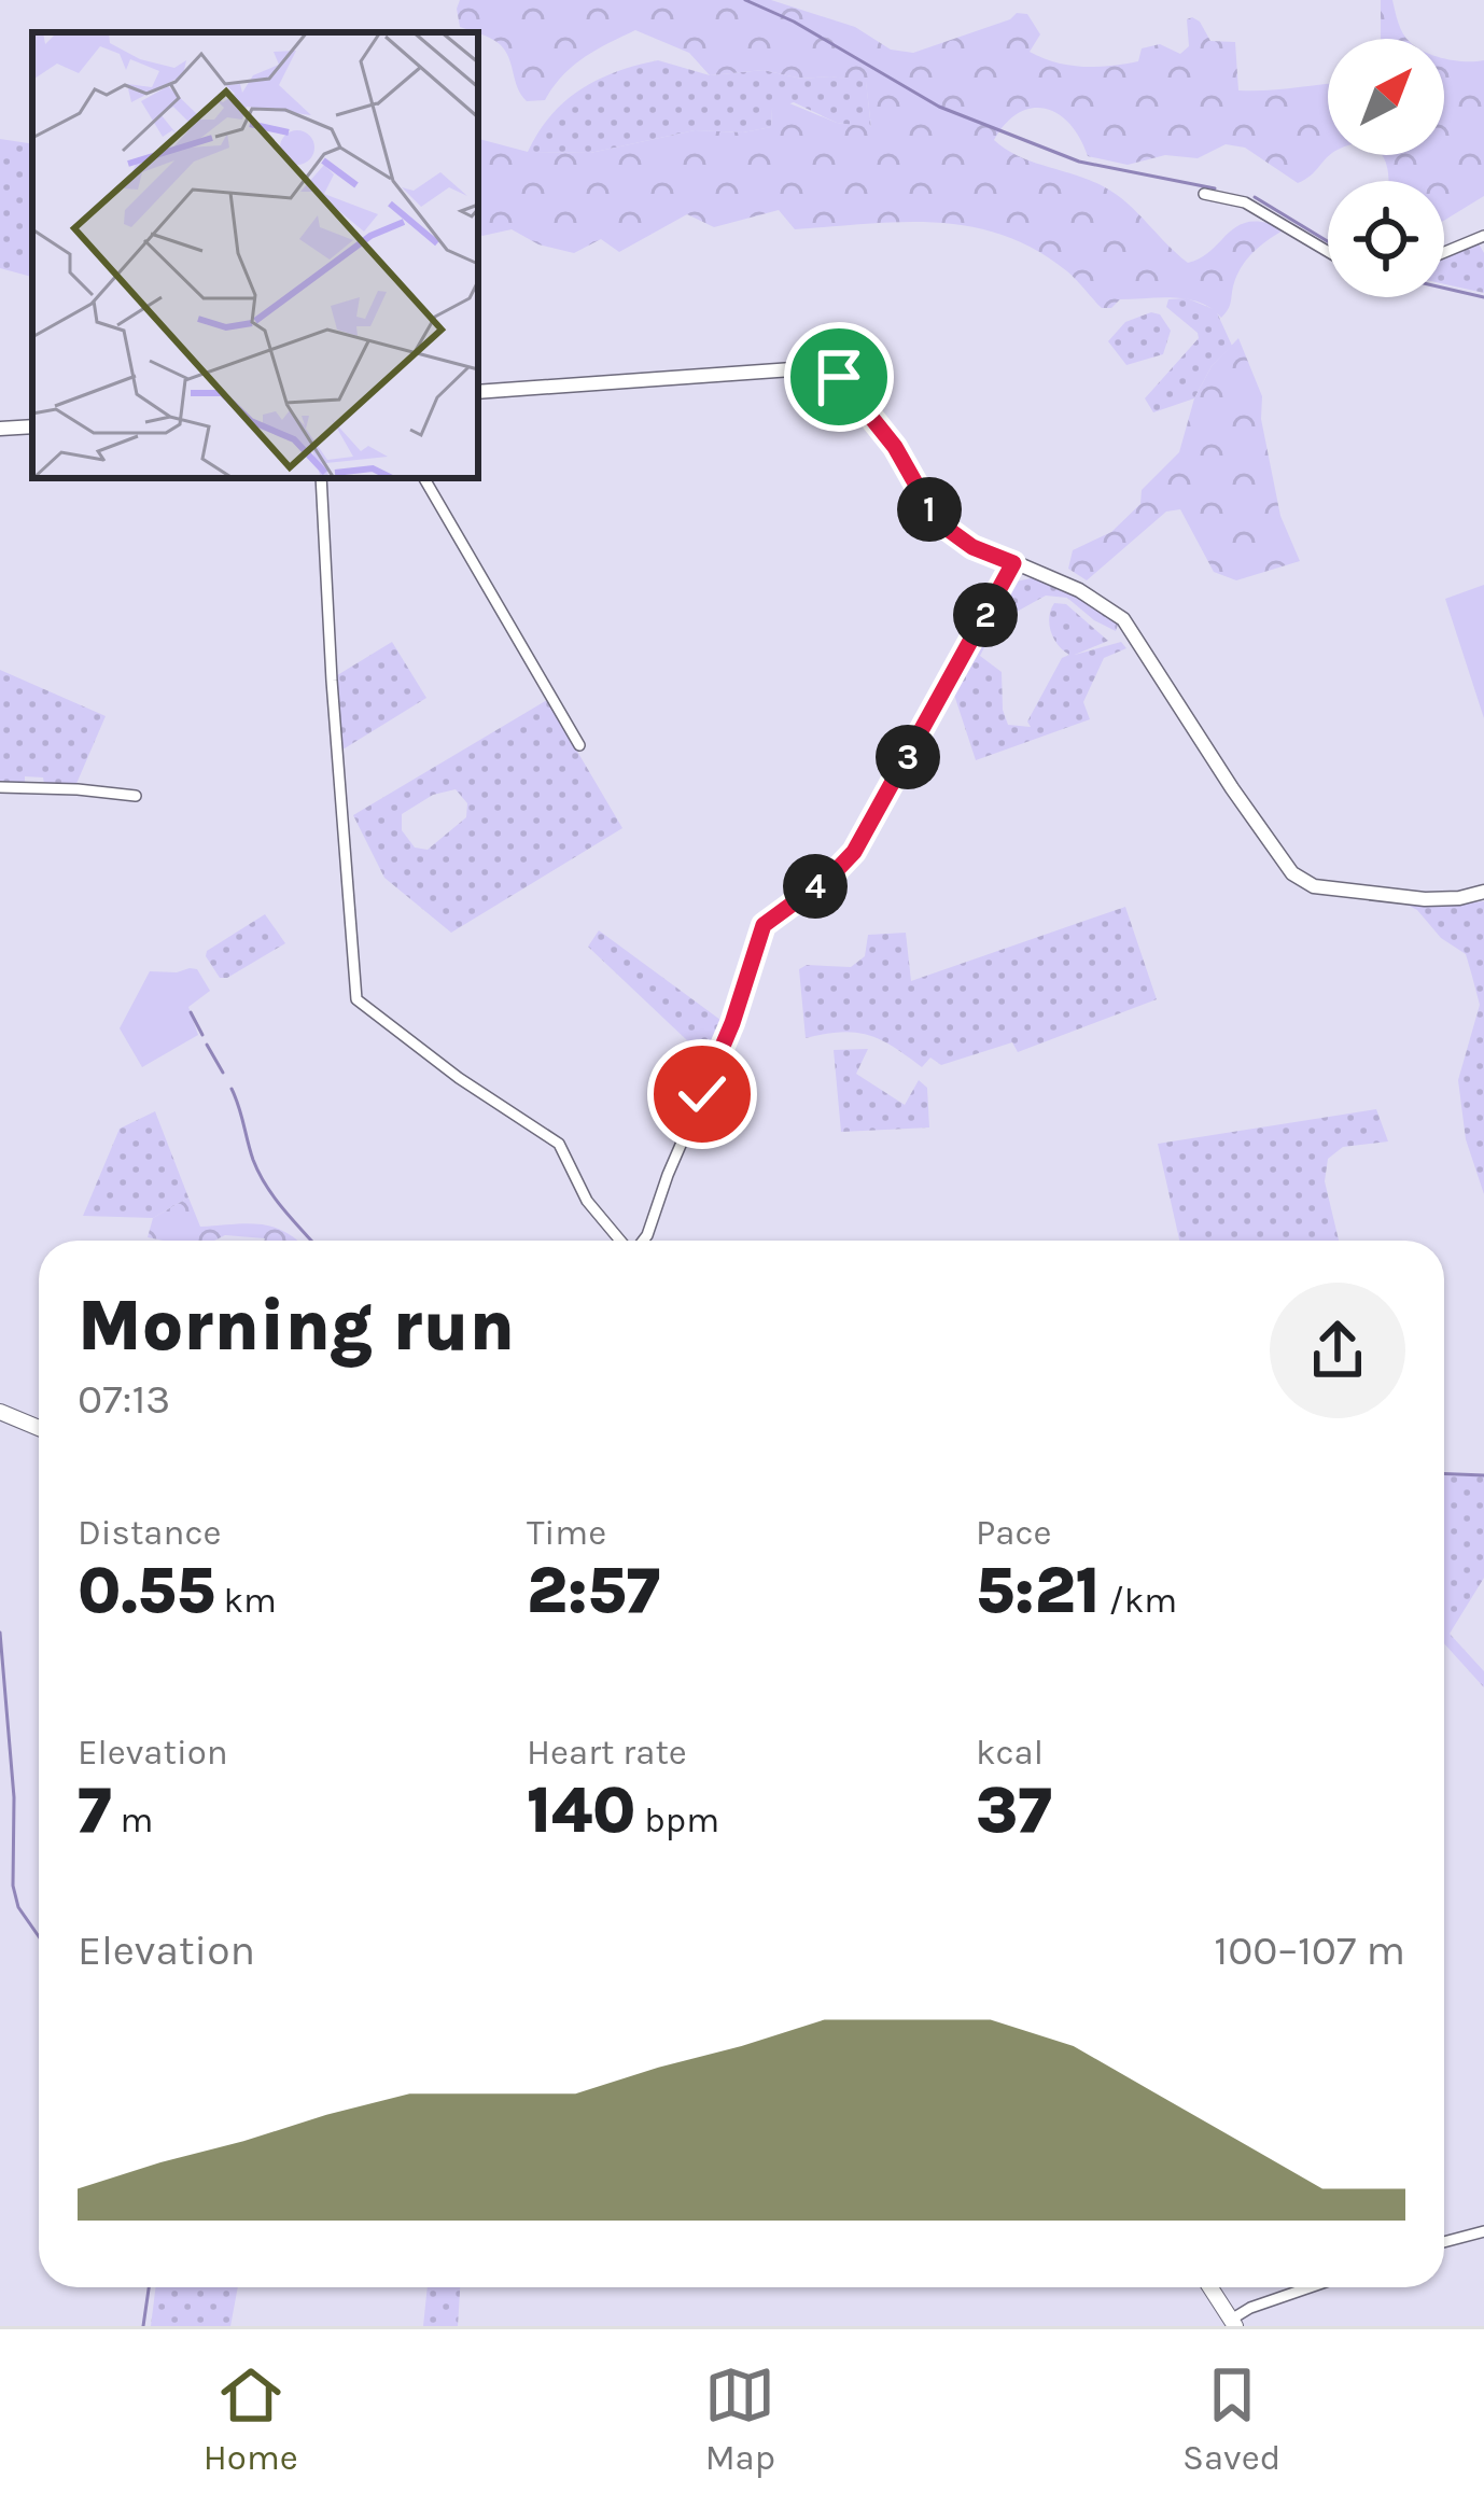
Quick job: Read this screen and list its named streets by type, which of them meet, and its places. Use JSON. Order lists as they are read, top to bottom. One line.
{"north":"top right","page":{"pins":["1","2","3","4"],"heading":["Morning run","07:13"],"stats":[["Distance","0.55 km"],["Time","2:57"],["Pace","5:21 /km"],["Elevation","7 m"],["Heart rate","140 bpm"],["kcal","37"]],"chart":["Elevation","100–107 m"],"tabs":["Home","Map","Saved"]}}
